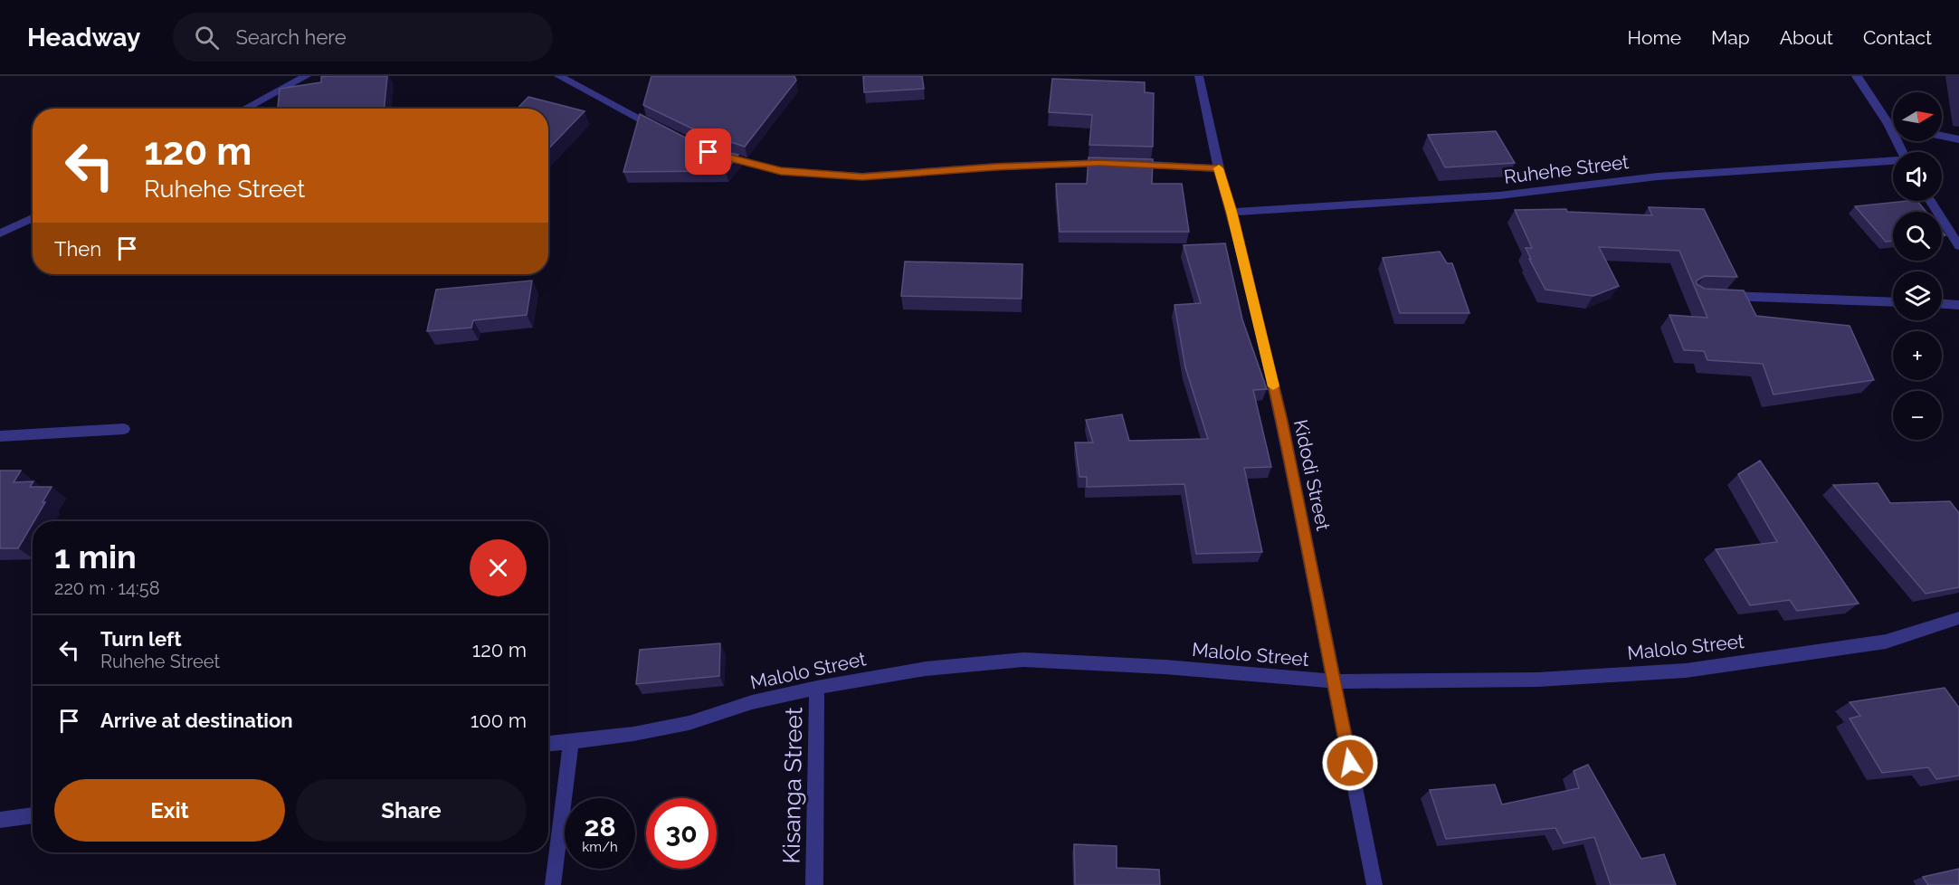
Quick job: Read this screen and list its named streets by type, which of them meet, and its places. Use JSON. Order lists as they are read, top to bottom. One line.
{"streets":{"street":["Ruhehe Street","Kidodi Street","Malolo Street","Kisanga Street"]},"crossings":[["Ruhehe Street","Kidodi Street"],["Kidodi Street","Malolo Street"],["Malolo Street","Kisanga Street"]],"north":"right","page":{"header":"Headway","search":"Search here","nav":["Home","Map","About","Contact"],"map_buttons":["+","−"],"turn":["120 m","Ruhehe Street"],"then":"Then","heading":["1 min","220 m · 14:58"],"list":[{"name":"Turn left","note":"Ruhehe Street","value":"120 m"},{"name":"Arrive at destination","value":"100 m"}],"buttons":["Exit","Share"],"speed":"28 km/h","limit":"30"}}
